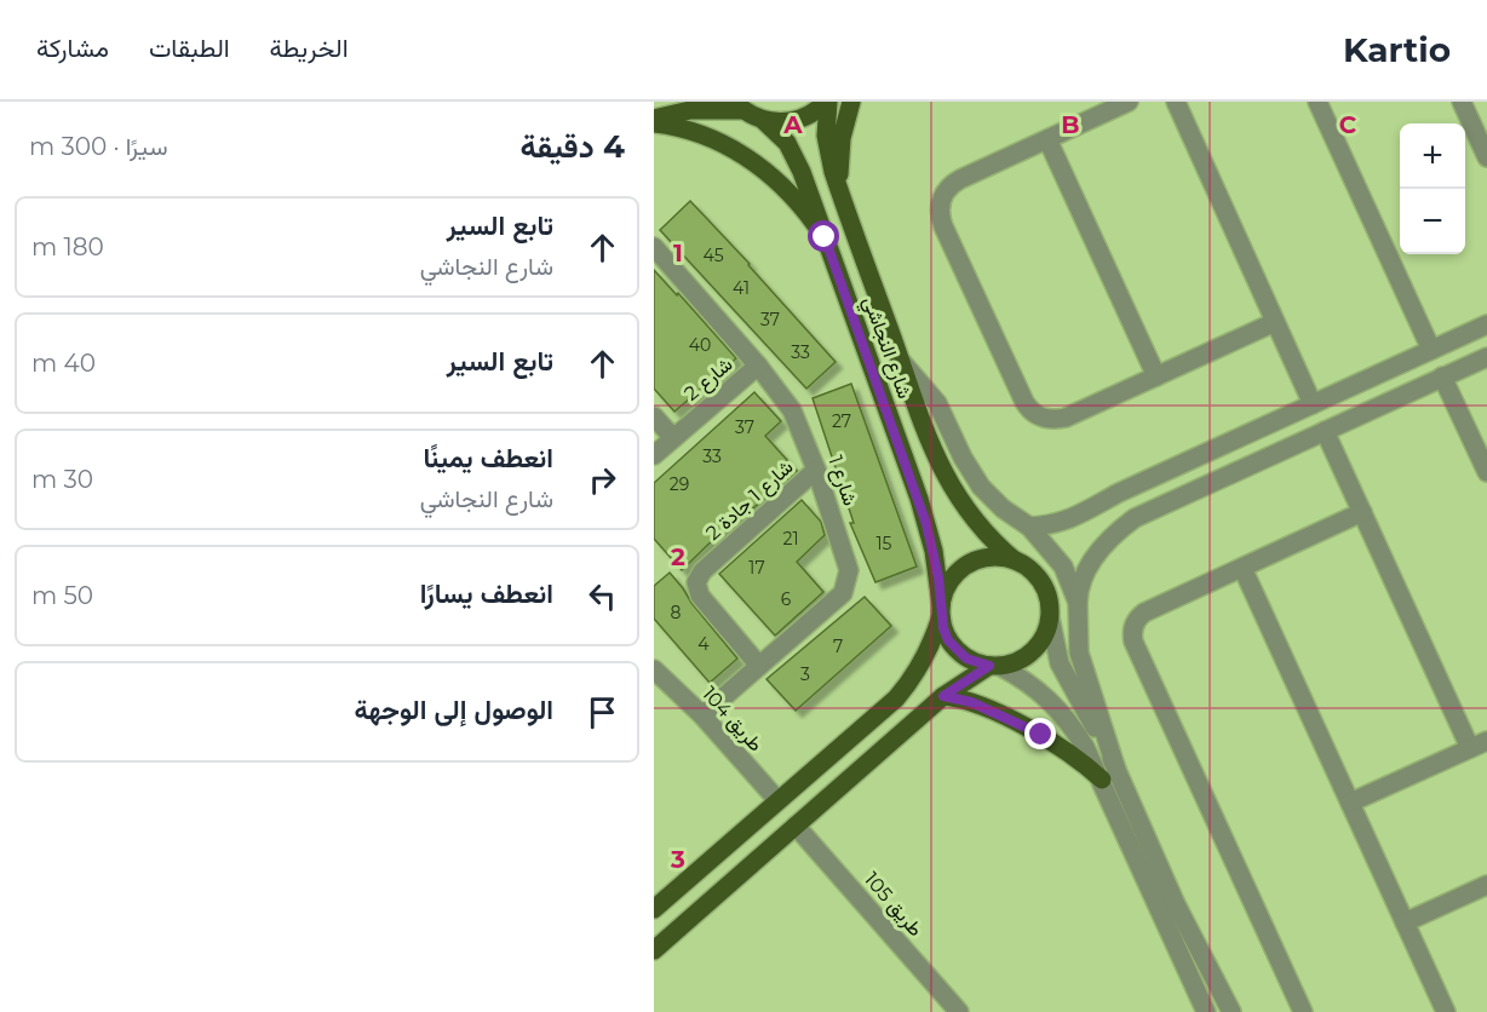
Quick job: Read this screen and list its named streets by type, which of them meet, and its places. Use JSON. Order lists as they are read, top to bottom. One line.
{"streets":{"main road":["شارع النجاشي"],"street":["شارع 2","شارع 1","شارع 1 جادة 2","طريق 104","طريق 105"]},"crossings":[["شارع النجاشي","طريق 104"],["شارع 2","شارع 1"],["شارع 1","شارع 1 جادة 2"],["شارع 1","طريق 104"]],"house_numbers":["45","41","37","40","33","27","37","33","29","21","15","17","6","8","4","7","3"],"page":{"header":"Kartio","nav":["الخريطة","الطبقات","مشاركة"],"heading":["4 دقيقة","سيرًا · 300 m"],"map_buttons":["+","−"],"list":[["تابع السير","شارع النجاشي","180 m"],["تابع السير","40 m"],["انعطف يمينًا","شارع النجاشي","30 m"],["انعطف يسارًا","50 m"],"الوصول إلى الوجهة"]},"grid":{"columns":["A","B","C"],"rows":["1","2","3"]}}
